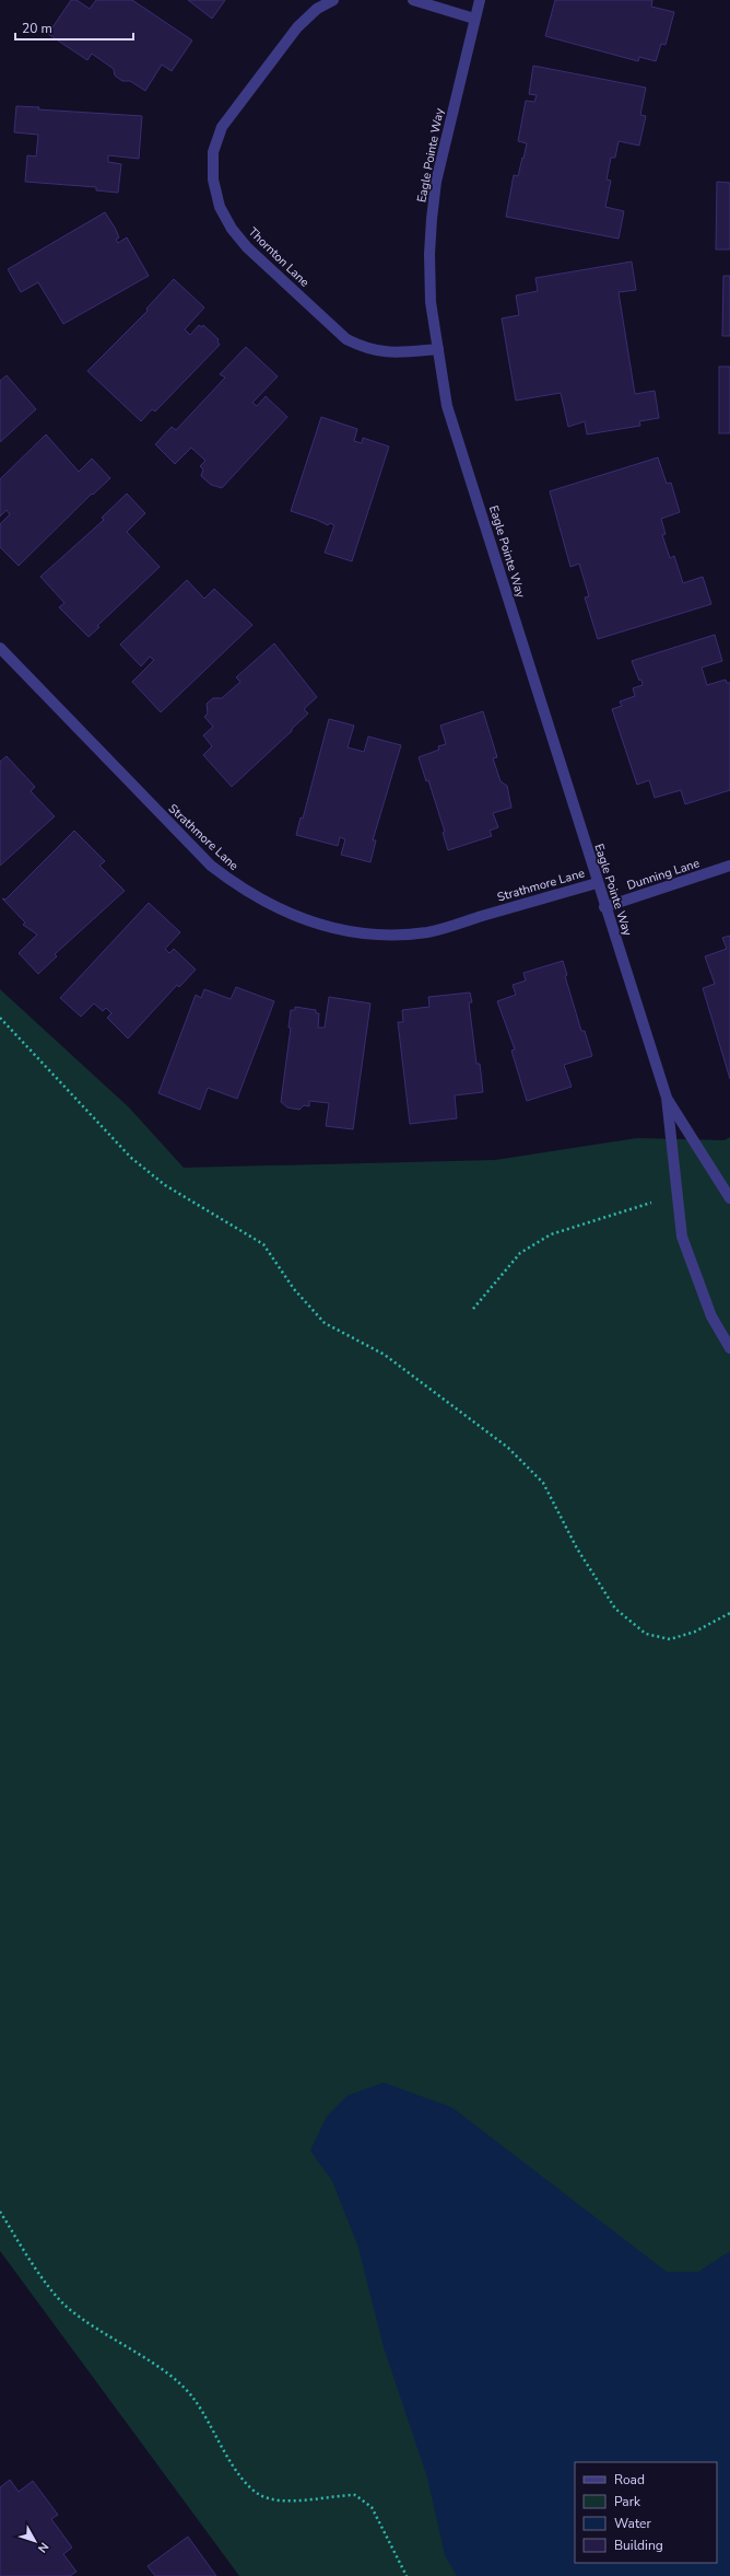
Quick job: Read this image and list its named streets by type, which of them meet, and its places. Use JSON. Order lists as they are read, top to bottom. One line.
{"streets":{"street":["Eagle Pointe Way","Thornton Lane","Strathmore Lane","Dunning Lane"]},"crossings":[["Eagle Pointe Way","Thornton Lane"],["Eagle Pointe Way","Strathmore Lane"],["Eagle Pointe Way","Dunning Lane"]],"legend":["Road","Park","Water","Building"],"scale_bar":"20 m","north":"bottom right"}
